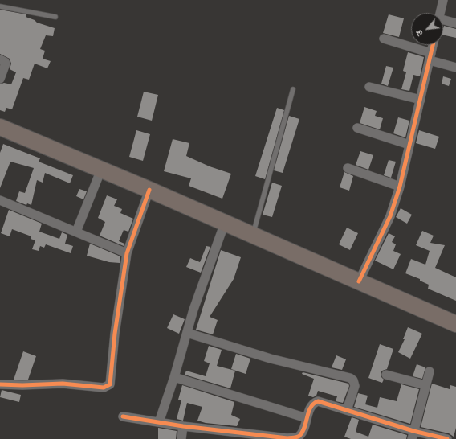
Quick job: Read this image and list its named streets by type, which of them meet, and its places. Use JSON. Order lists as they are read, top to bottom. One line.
{"north":"bottom left"}
